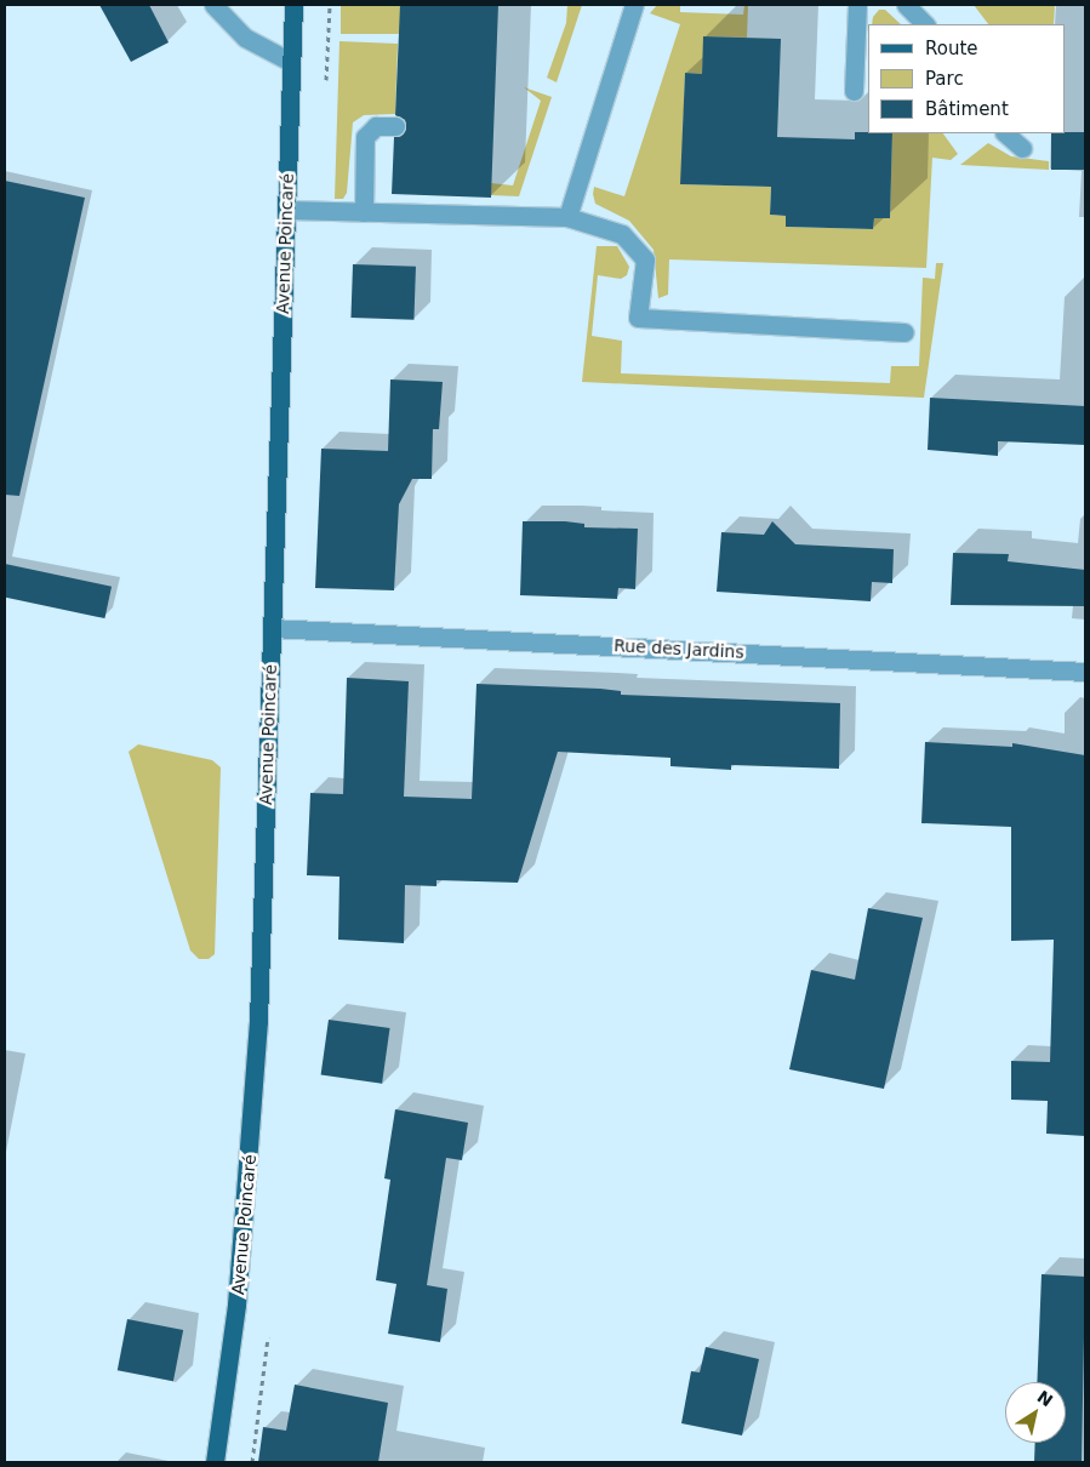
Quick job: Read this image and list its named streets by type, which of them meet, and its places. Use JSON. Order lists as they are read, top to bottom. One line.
{"streets":{"main road":["Avenue Poincaré"],"street":["Rue des Jardins"]},"crossings":[["Avenue Poincaré","Rue des Jardins"]],"legend":["Route","Parc","Bâtiment"],"north":"top right"}
